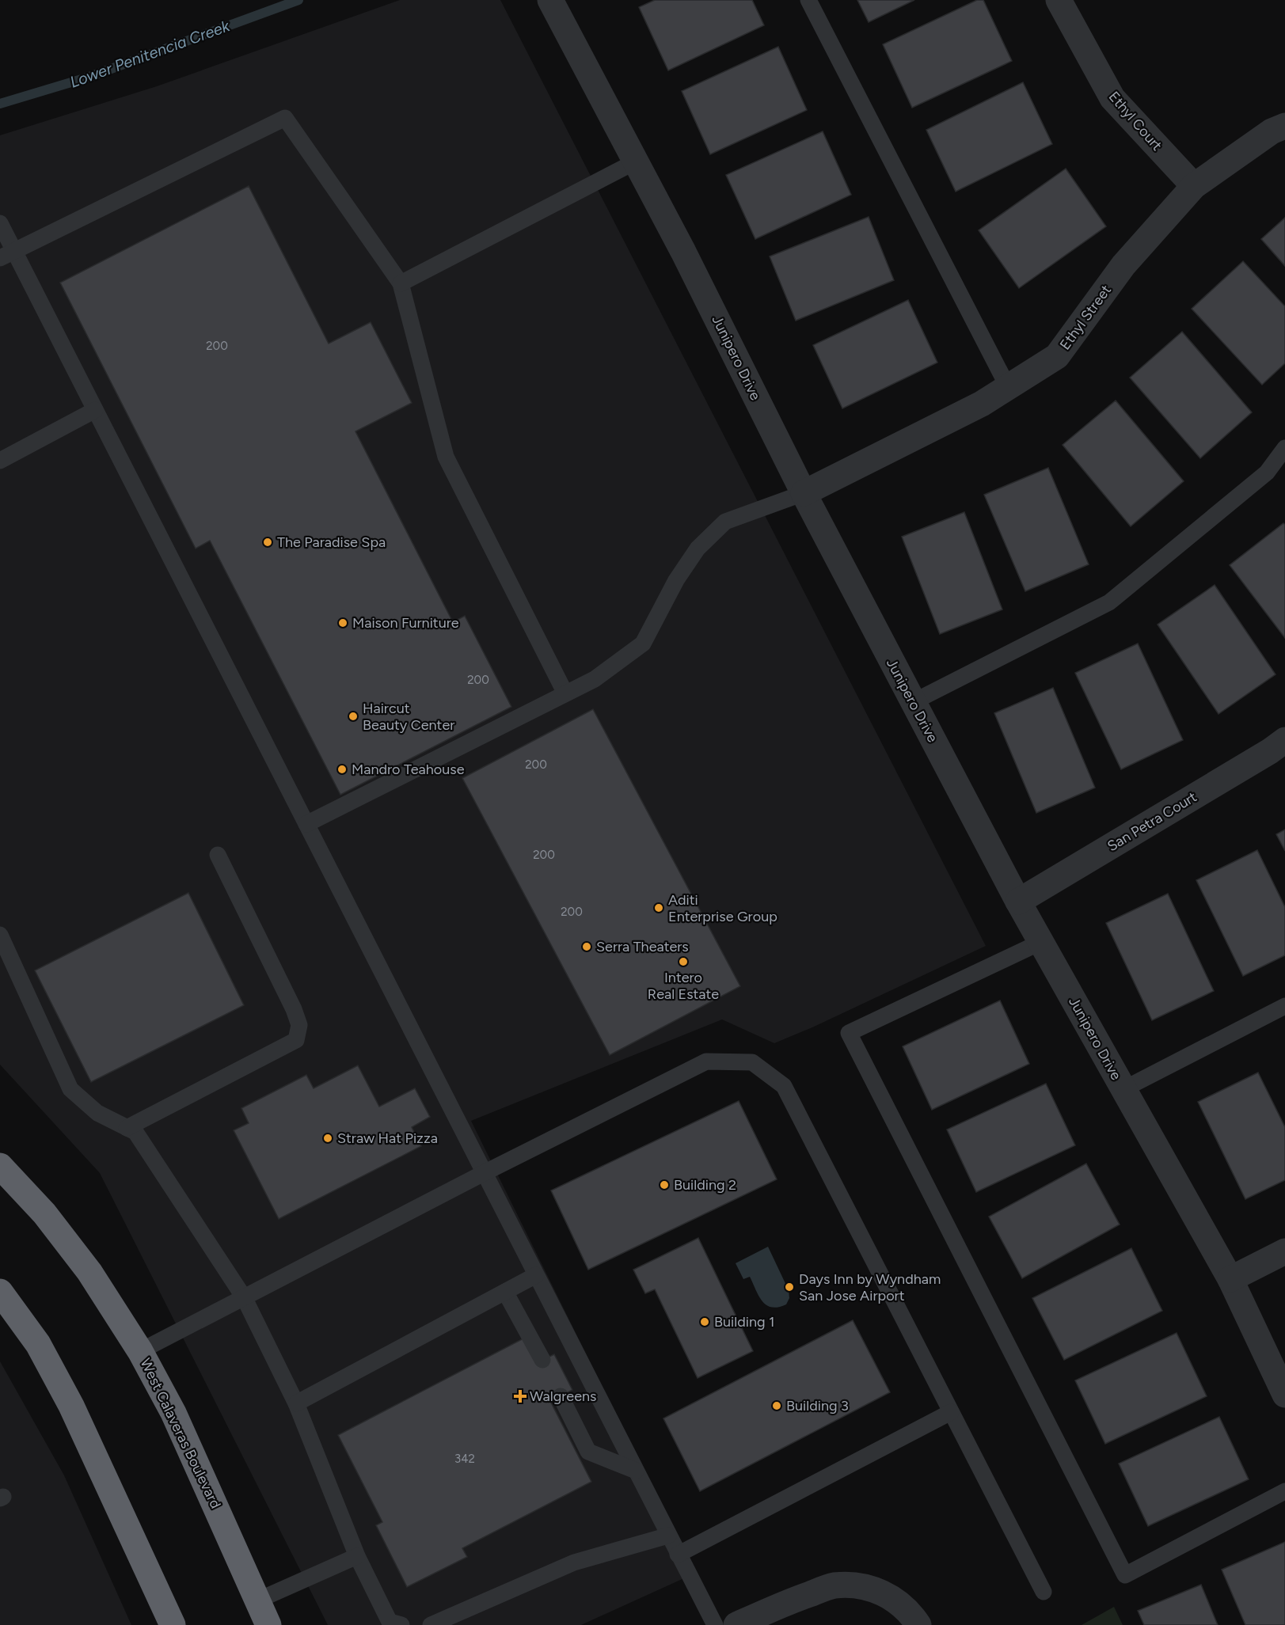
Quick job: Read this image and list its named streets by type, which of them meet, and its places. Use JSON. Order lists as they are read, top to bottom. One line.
{"streets":{"highway":["West Calaveras Boulevard"],"street":["Ethyl Court","Ethyl Street","Junipero Drive","San Petra Court"]},"crossings":[["Ethyl Court","Ethyl Street"],["Ethyl Street","Junipero Drive"],["Junipero Drive","San Petra Court"]],"water":["Lower Penitencia Creek"],"places":{"other":["The Paradise Spa","Maison Furniture","Haircut Beauty Center","Mandro Teahouse","Aditi Enterprise Group","Serra Theaters","Intero Real Estate","Straw Hat Pizza","Building 2","Days Inn by Wyndham San Jose Airport","Building 1","Building 3"],"health":["Walgreens"]},"house_numbers":["200","200","200","200","200","342"]}
